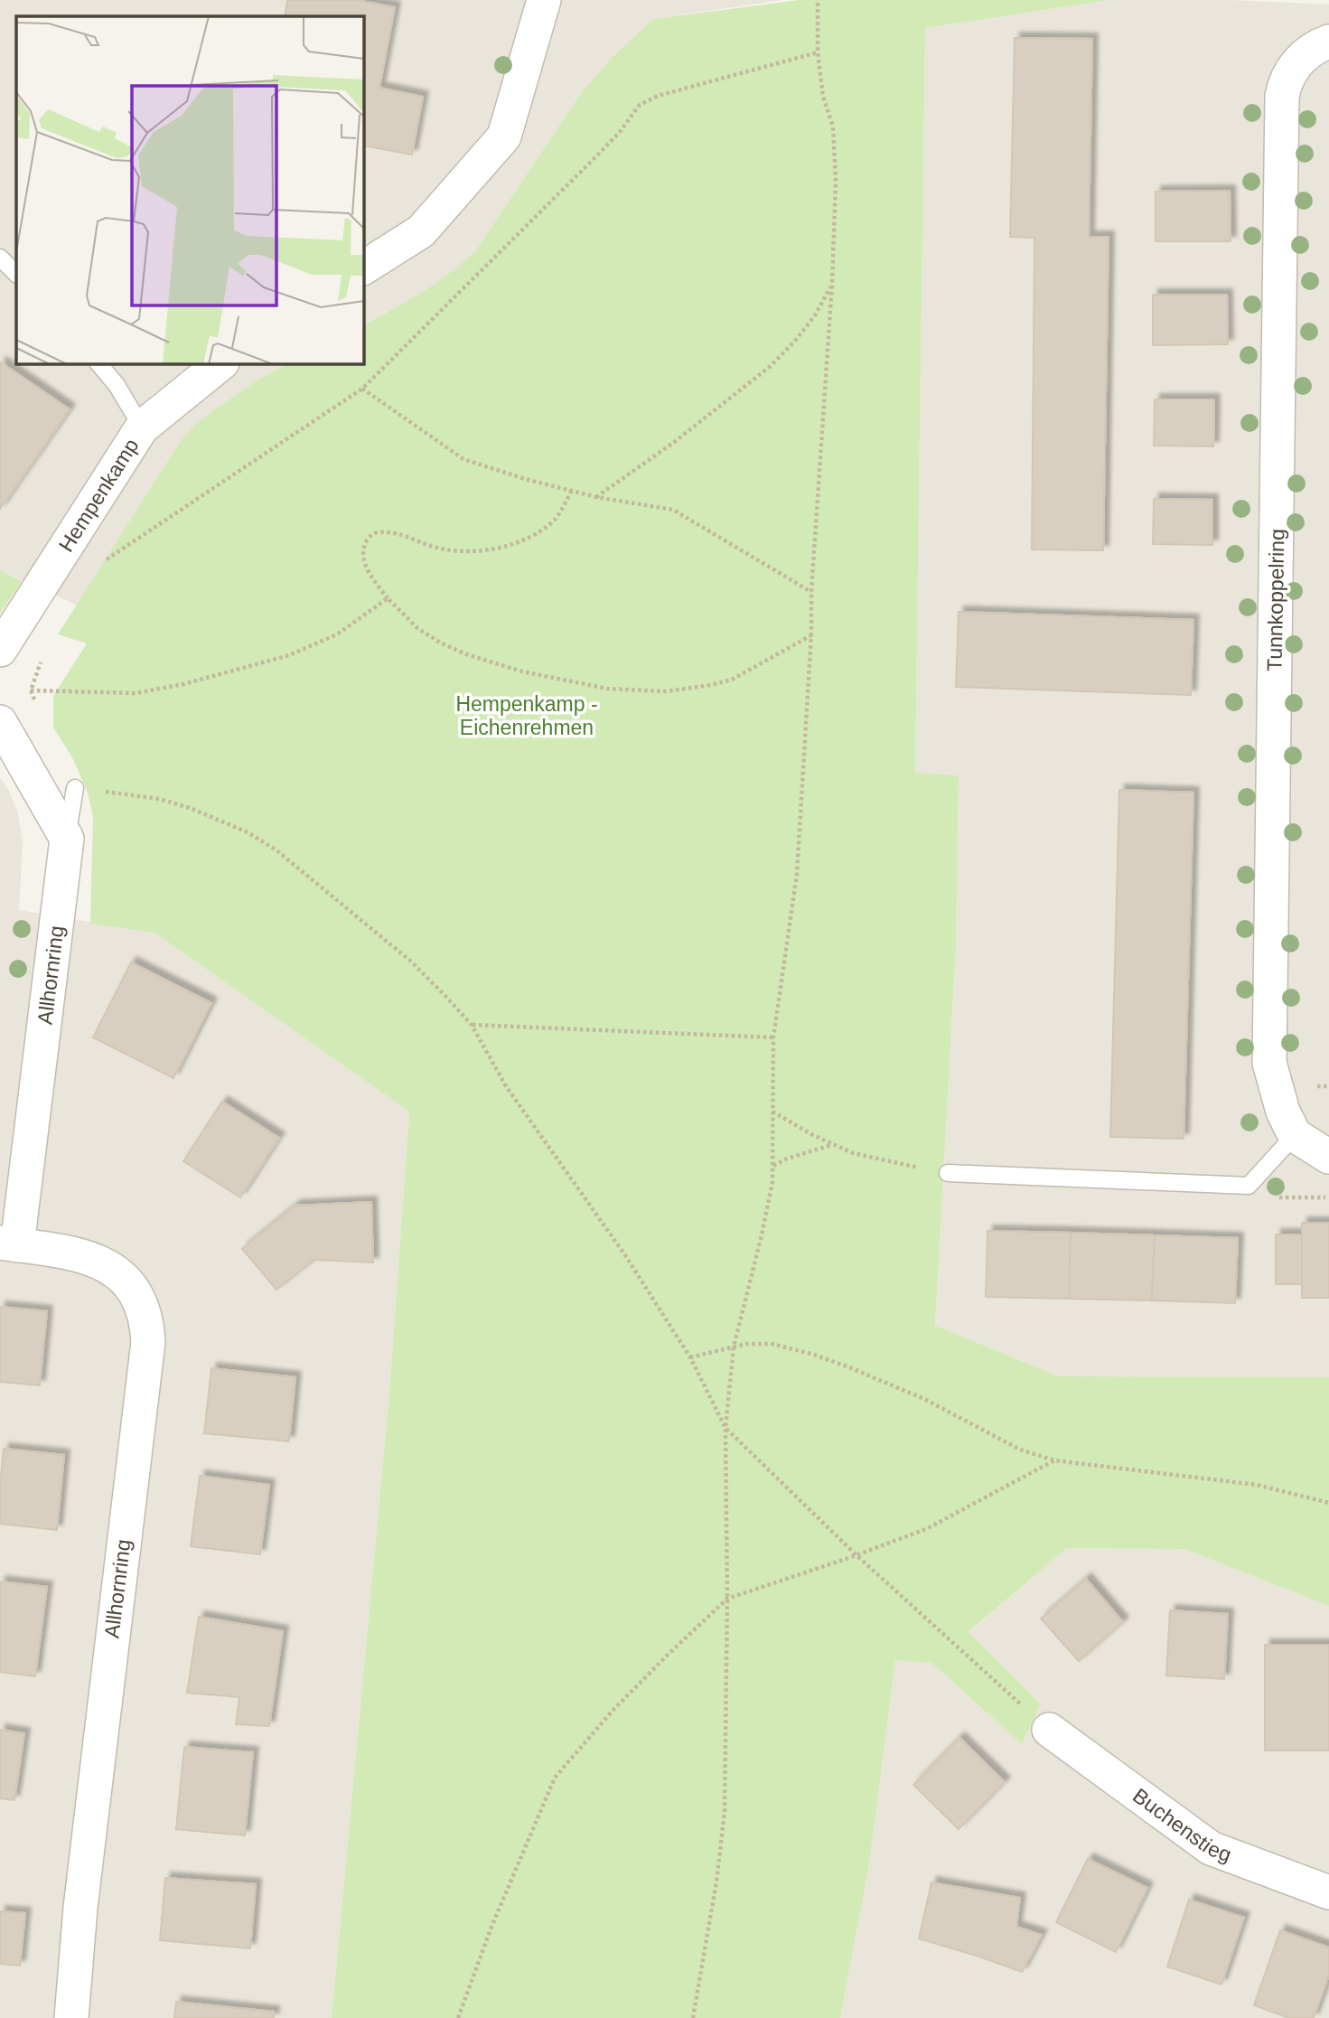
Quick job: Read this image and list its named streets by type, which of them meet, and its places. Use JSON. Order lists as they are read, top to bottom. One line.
{"streets":{"street":["Hempenkamp","Tunnkoppelring","Allhornring","Buchenstieg"]},"parks":["Hempenkamp - Eichenrehmen"]}
